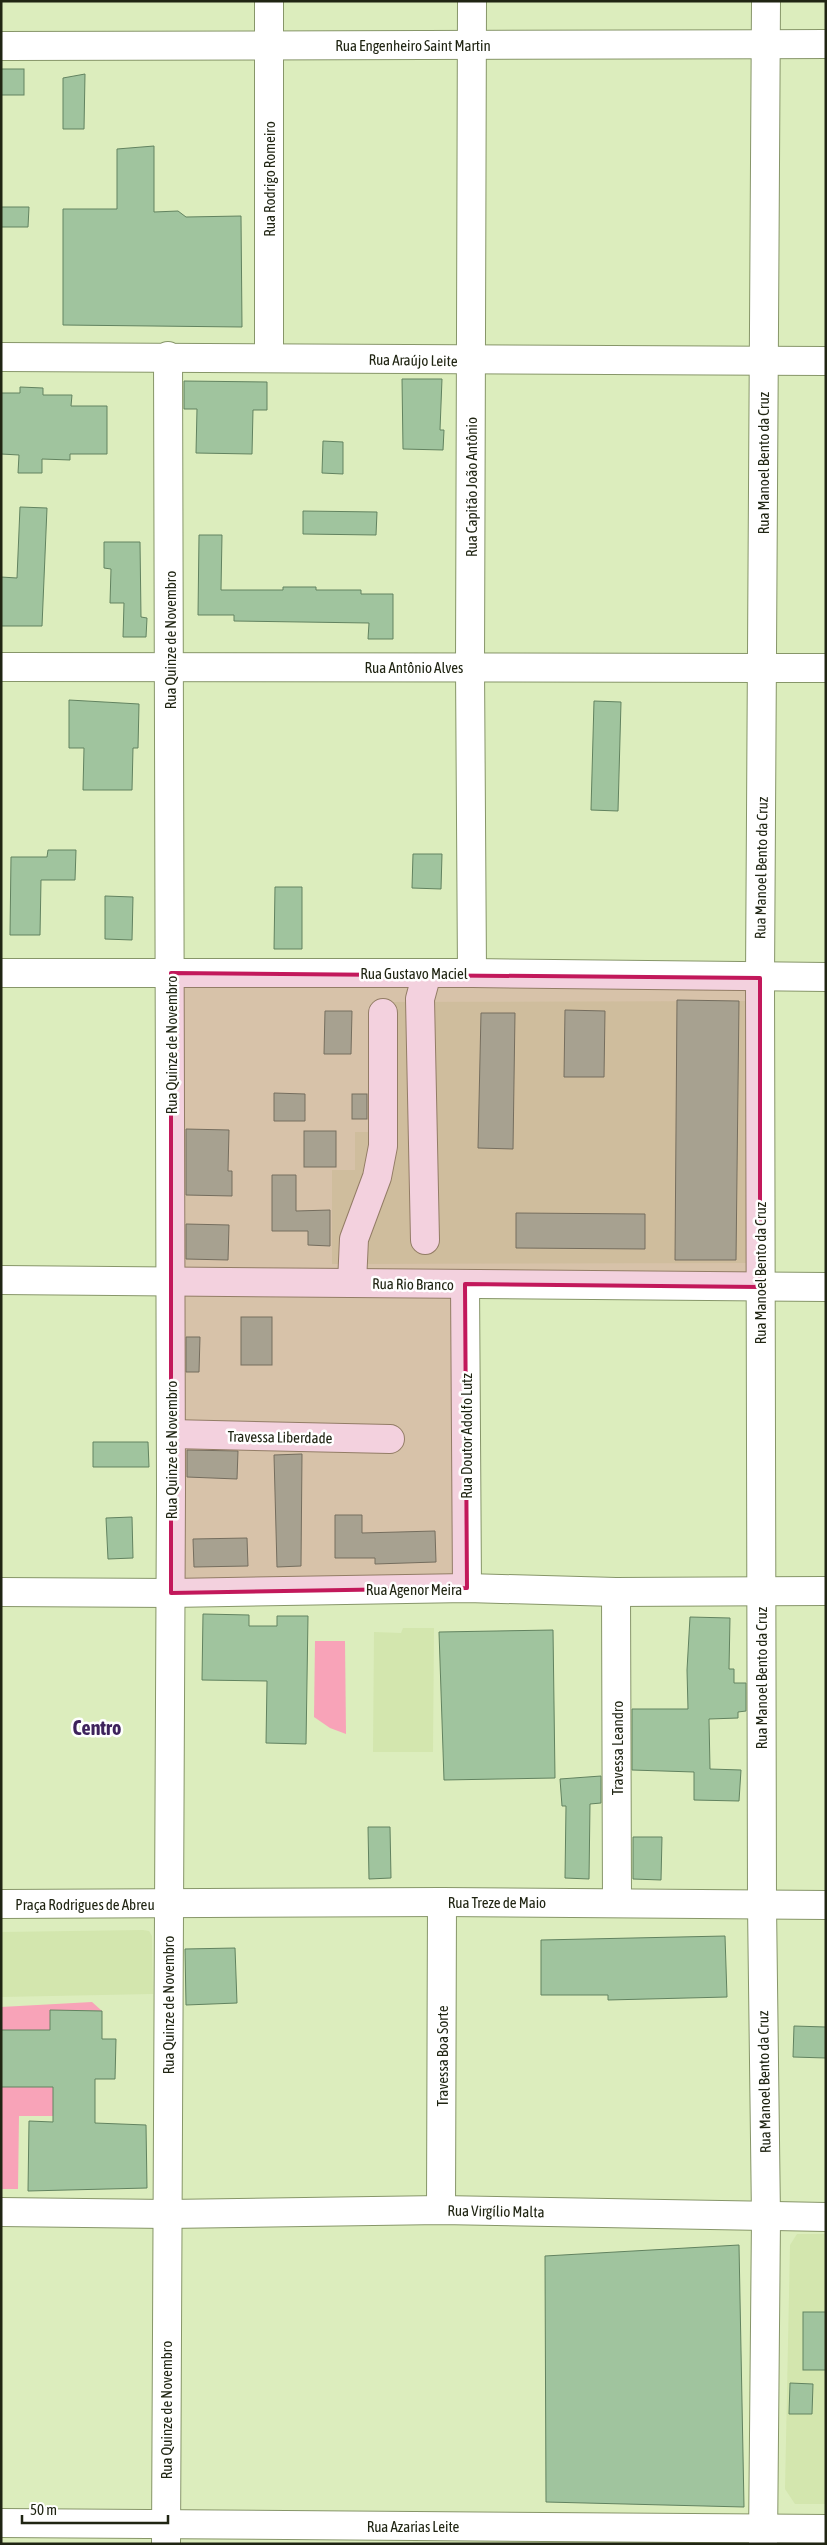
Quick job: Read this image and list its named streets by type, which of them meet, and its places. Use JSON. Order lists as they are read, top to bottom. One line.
{"streets":{"street":["Rua Engenheiro Saint Martin","Rua Rodrigo Romeiro","Rua Araújo Leite","Rua Manoel Bento da Cruz","Rua Capitão João Antônio","Rua Quinze de Novembro","Rua Antônio Alves","Rua Gustavo Maciel","Rua Rio Branco","Rua Doutor Adolfo Lutz","Travessa Liberdade","Rua Agenor Meira","Travessa Leandro","Rua Treze de Maio","Praça Rodrigues de Abreu","Travessa Boa Sorte","Rua Virgílio Malta","Rua Azarias Leite"]},"crossings":[["Rua Engenheiro Saint Martin","Rua Rodrigo Romeiro"],["Rua Engenheiro Saint Martin","Rua Manoel Bento da Cruz"],["Rua Engenheiro Saint Martin","Rua Capitão João Antônio"],["Rua Rodrigo Romeiro","Rua Araújo Leite"],["Rua Araújo Leite","Rua Manoel Bento da Cruz"],["Rua Araújo Leite","Rua Capitão João Antônio"],["Rua Araújo Leite","Rua Quinze de Novembro"],["Rua Manoel Bento da Cruz","Rua Antônio Alves"],["Rua Manoel Bento da Cruz","Rua Gustavo Maciel"],["Rua Manoel Bento da Cruz","Rua Rio Branco"],["Rua Manoel Bento da Cruz","Rua Agenor Meira"],["Rua Manoel Bento da Cruz","Rua Treze de Maio"],["Rua Manoel Bento da Cruz","Rua Virgílio Malta"],["Rua Manoel Bento da Cruz","Rua Azarias Leite"],["Rua Capitão João Antônio","Rua Antônio Alves"],["Rua Capitão João Antônio","Rua Gustavo Maciel"],["Rua Quinze de Novembro","Rua Antônio Alves"],["Rua Quinze de Novembro","Rua Gustavo Maciel"],["Rua Quinze de Novembro","Rua Rio Branco"],["Rua Quinze de Novembro","Travessa Liberdade"],["Rua Quinze de Novembro","Rua Agenor Meira"],["Rua Quinze de Novembro","Rua Treze de Maio"],["Rua Quinze de Novembro","Praça Rodrigues de Abreu"],["Rua Quinze de Novembro","Rua Virgílio Malta"],["Rua Quinze de Novembro","Rua Azarias Leite"],["Rua Rio Branco","Rua Doutor Adolfo Lutz"],["Rua Doutor Adolfo Lutz","Rua Agenor Meira"],["Rua Agenor Meira","Travessa Leandro"],["Travessa Leandro","Rua Treze de Maio"],["Rua Treze de Maio","Praça Rodrigues de Abreu"],["Rua Treze de Maio","Travessa Boa Sorte"],["Travessa Boa Sorte","Rua Virgílio Malta"]],"districts":["Centro"],"scale_bar":"50 m"}
